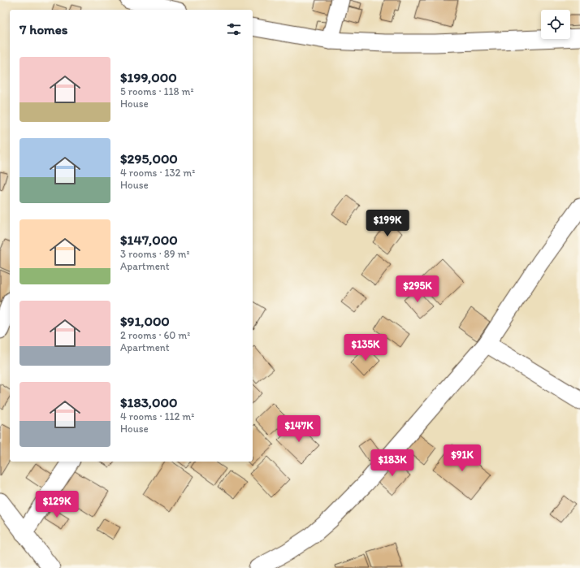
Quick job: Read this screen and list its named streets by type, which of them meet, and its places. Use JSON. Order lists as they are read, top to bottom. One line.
{"page":{"heading":"7 homes","list":[{"name":"$199,000","note":"5 rooms · 118 m² · House"},{"name":"$295,000","note":"4 rooms · 132 m² · House"},{"name":"$147,000","note":"3 rooms · 89 m² · Apartment"},{"name":"$91,000","note":"2 rooms · 60 m² · Apartment"},{"name":"$183,000","note":"4 rooms · 112 m² · House"}],"price":["$199K","$295K","$135K","$147K","$91K","$183K","$129K"]}}
